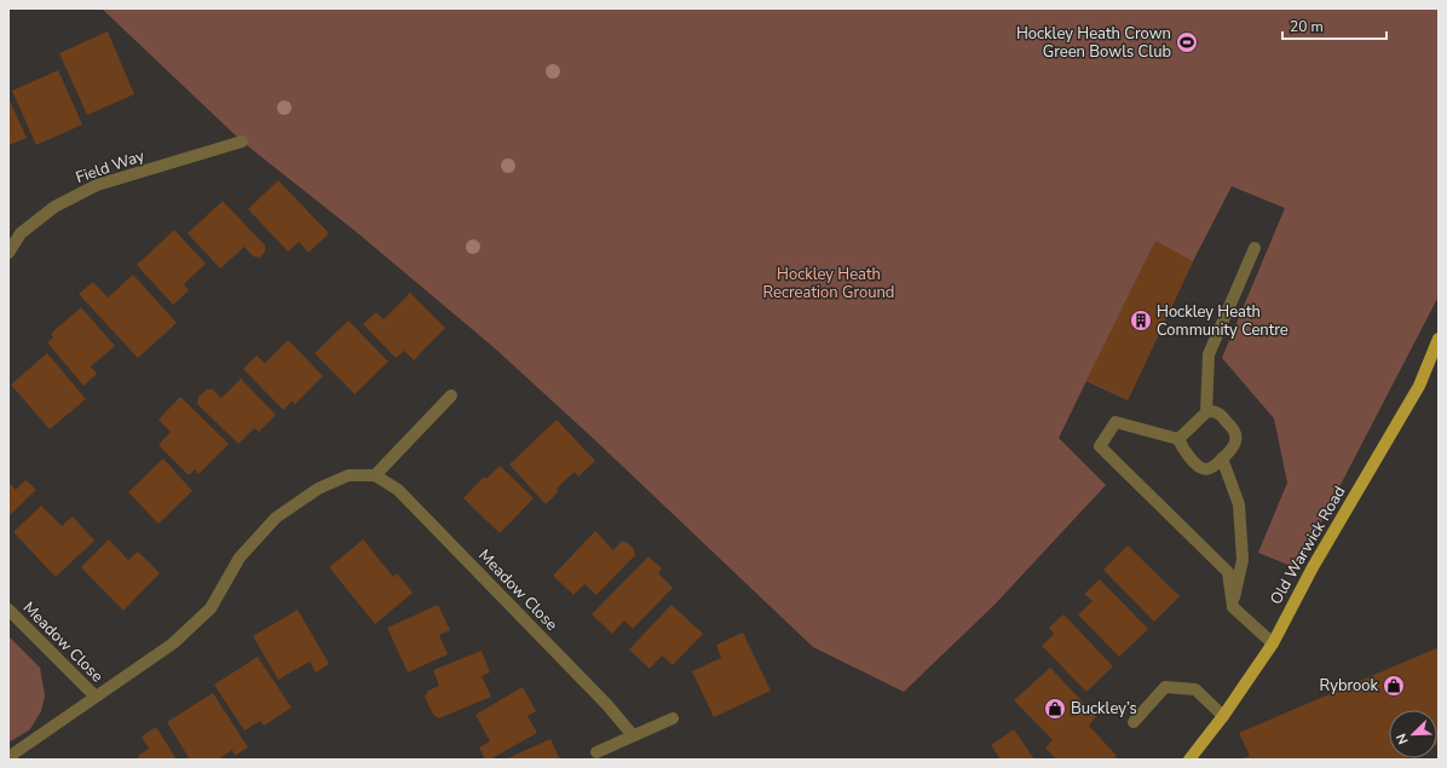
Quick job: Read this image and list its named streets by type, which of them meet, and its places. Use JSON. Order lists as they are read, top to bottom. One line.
{"streets":{"main road":["Old Warwick Road"],"street":["Field Way","Meadow Close"]},"parks":["Hockley Heath Recreation Ground"],"places":{"sports":["Hockley Heath Crown Green Bowls Club"],"building":["Hockley Heath Community Centre"],"shop":["Rybrook","Buckley’s"]},"scale_bar":"20 m","north":"bottom left"}
